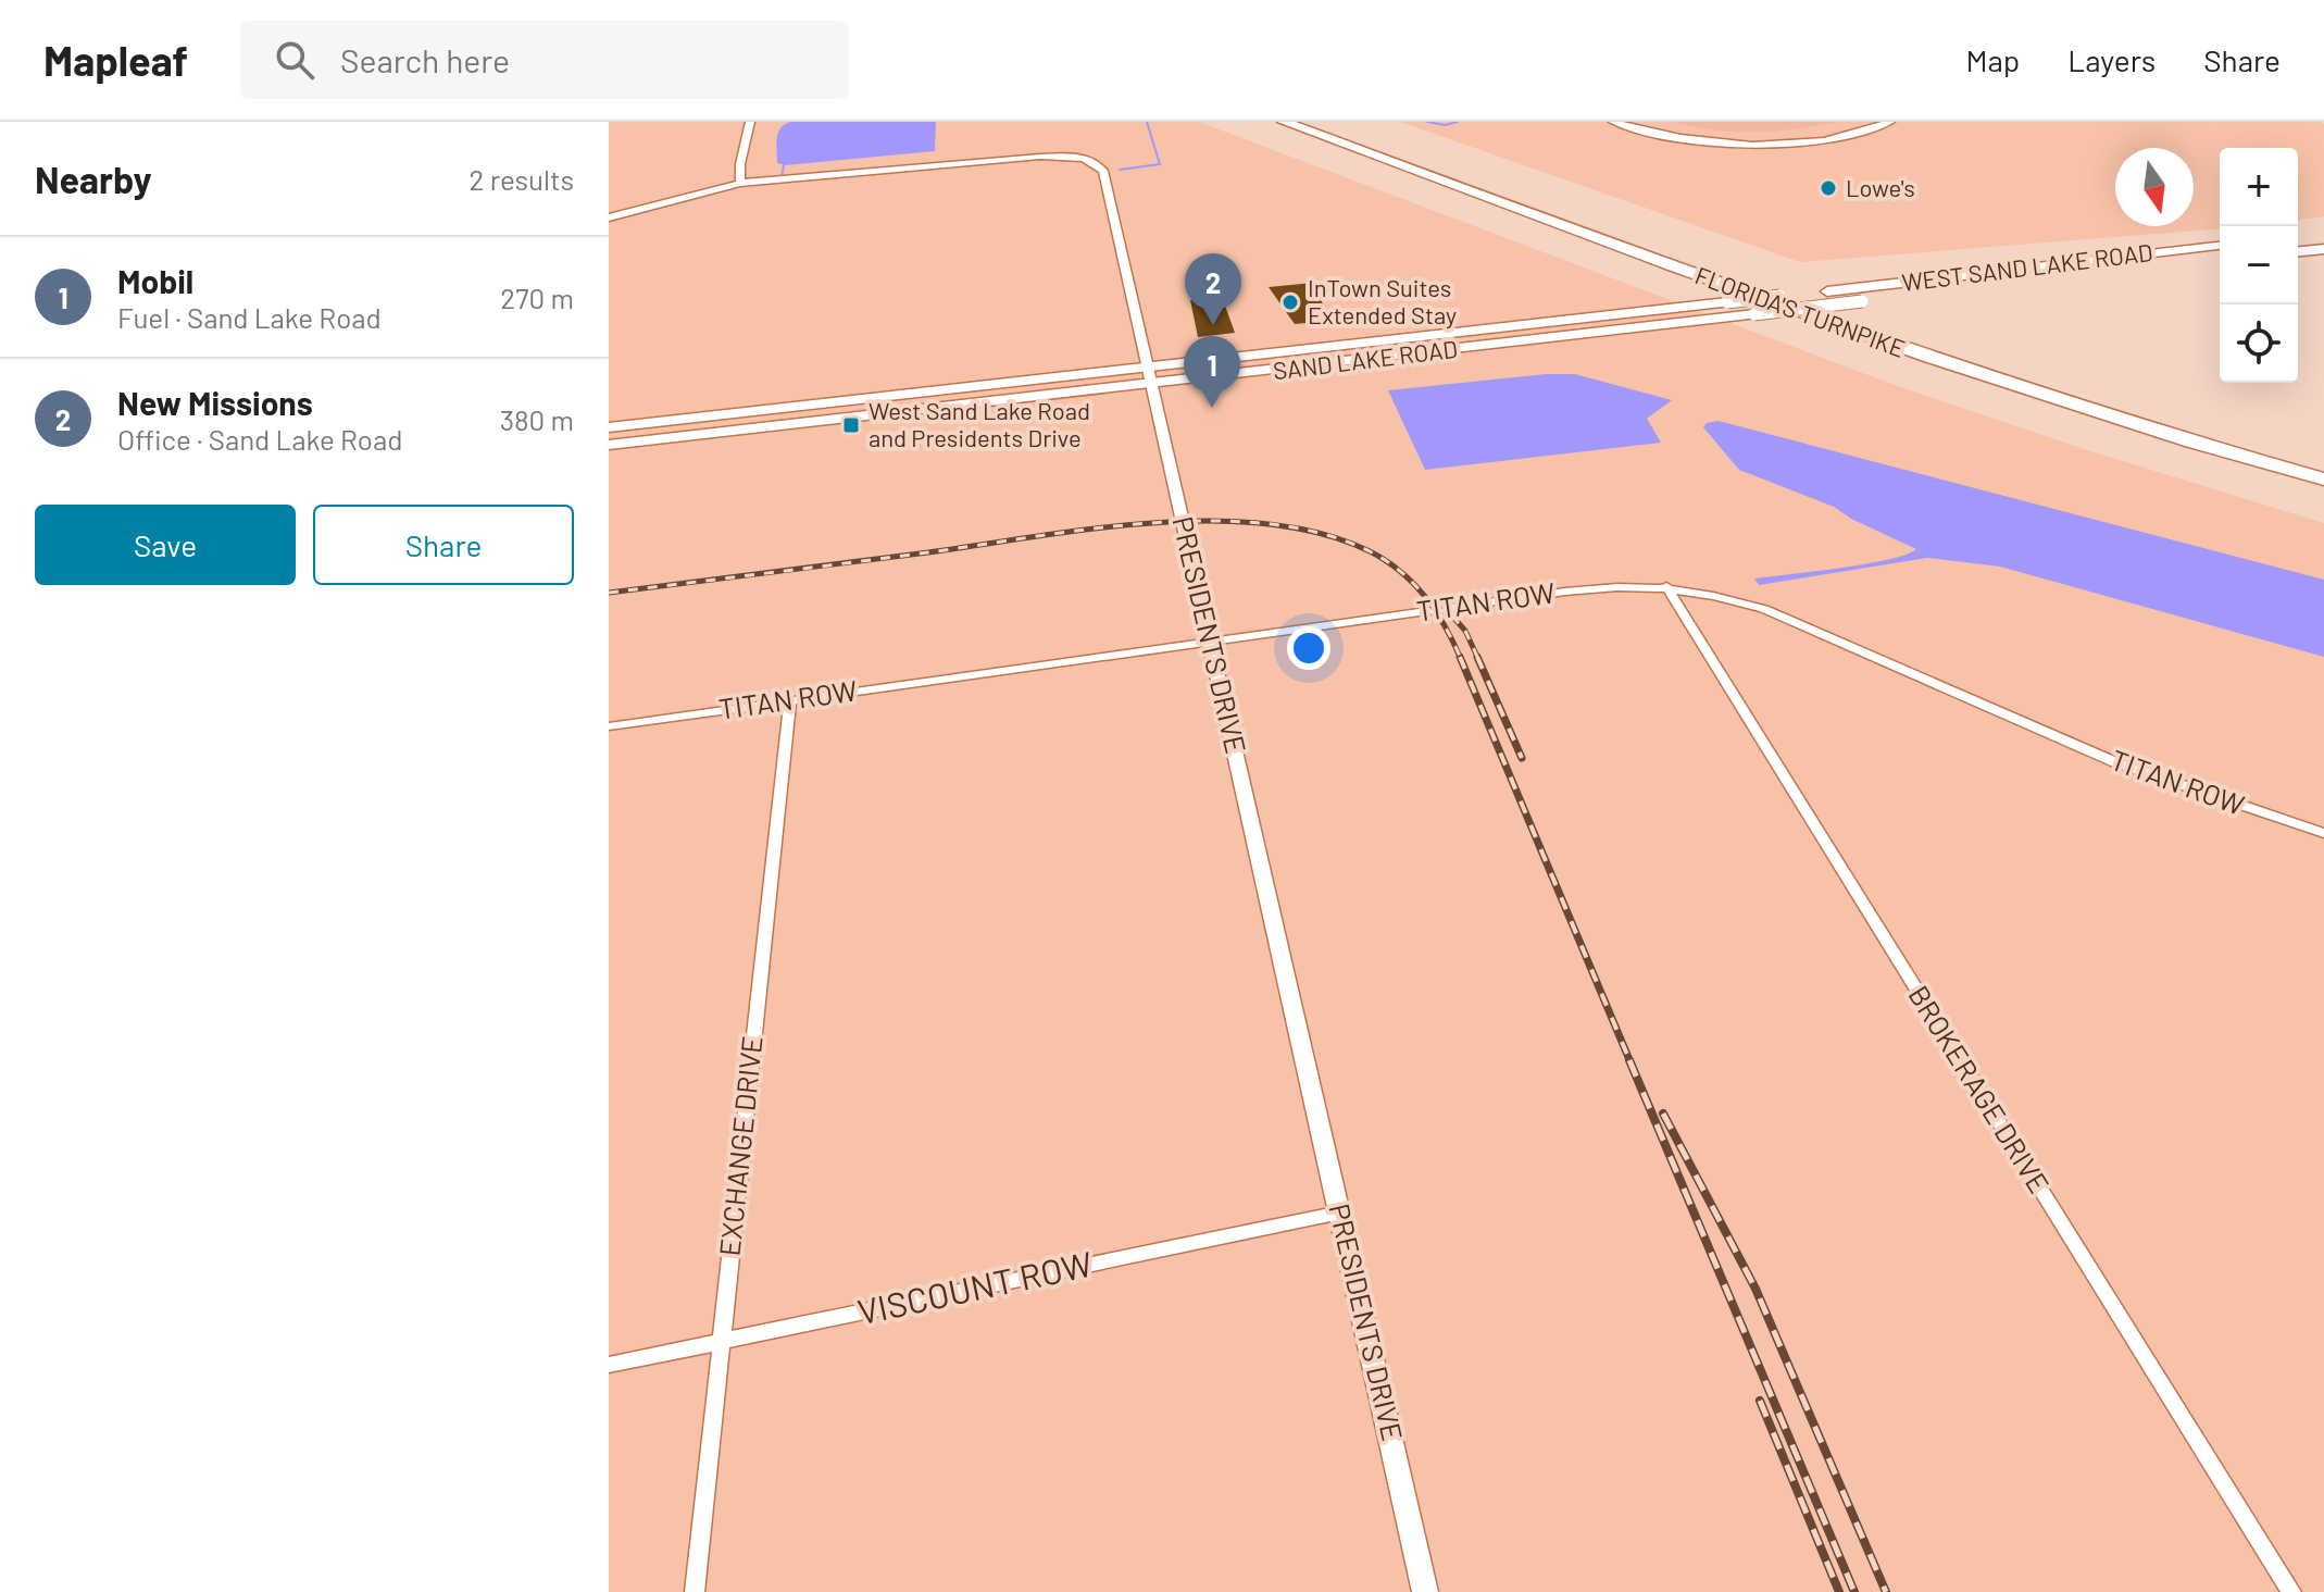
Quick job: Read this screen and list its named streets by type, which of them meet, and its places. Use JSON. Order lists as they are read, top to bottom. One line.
{"streets":{"highway":["FLORIDA'S TURNPIKE"],"main road":["WEST SAND LAKE ROAD","SAND LAKE ROAD"],"street":["TITAN ROW","PRESIDENTS DRIVE","BROKERAGE DRIVE","EXCHANGE DRIVE","VISCOUNT ROW"]},"crossings":[["WEST SAND LAKE ROAD","SAND LAKE ROAD"],["SAND LAKE ROAD","PRESIDENTS DRIVE"],["TITAN ROW","PRESIDENTS DRIVE"],["TITAN ROW","BROKERAGE DRIVE"],["TITAN ROW","EXCHANGE DRIVE"],["PRESIDENTS DRIVE","VISCOUNT ROW"],["EXCHANGE DRIVE","VISCOUNT ROW"]],"places":{"other":["Lowe's","InTown Suites Extended Stay"],"transit":["West Sand Lake Road and Presidents Drive"]},"north":"bottom","page":{"header":"Mapleaf","search":"Search here","nav":["Map","Layers","Share"],"heading":["Nearby","2 results"],"map_buttons":["+","−"],"list":[{"mark":"1","name":"Mobil","note":"Fuel · Sand Lake Road","value":"270 m"},{"mark":"2","name":"New Missions","note":"Office · Sand Lake Road","value":"380 m"}],"pins":["2","1"],"buttons":["Save","Share"]}}
